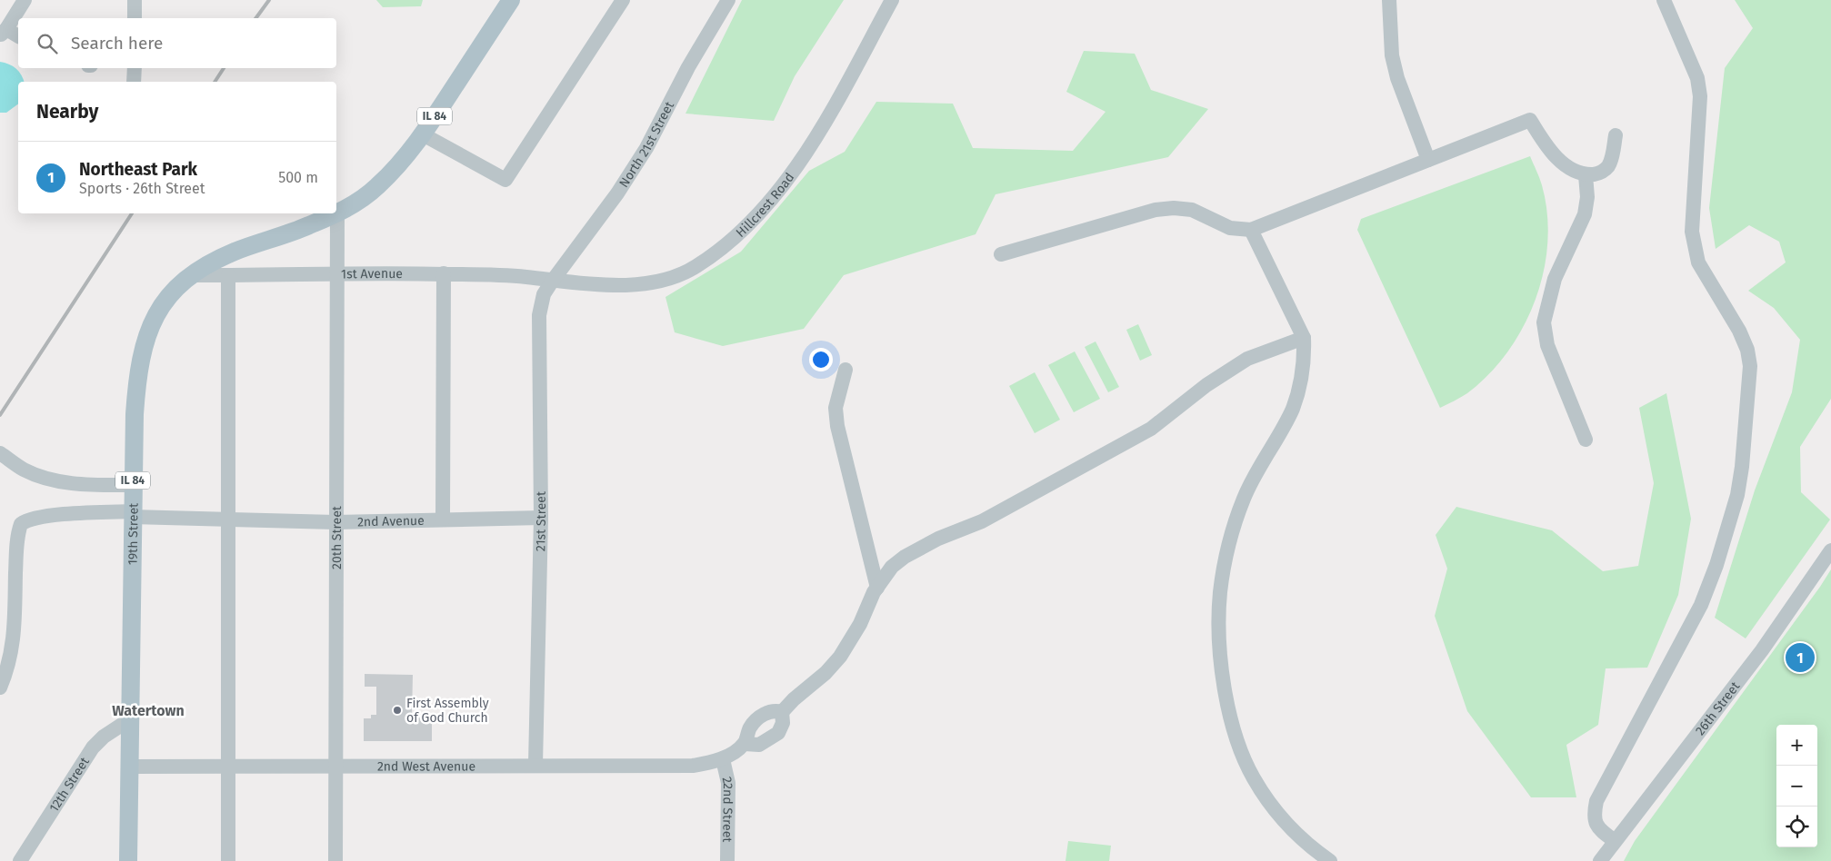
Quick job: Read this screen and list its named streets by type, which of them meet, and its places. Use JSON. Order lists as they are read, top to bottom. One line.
{"streets":{"main road":["IL 84","19th Street"],"street":["North 21st Street","Hillcrest Road","1st Avenue","2nd Avenue","21st Street","20th Street","26th Street","2nd West Avenue","12th Street","22nd Street"]},"crossings":[["IL 84","19th Street"],["IL 84","20th Street"],["North 21st Street","Hillcrest Road"],["North 21st Street","1st Avenue"],["North 21st Street","21st Street"],["Hillcrest Road","1st Avenue"],["Hillcrest Road","21st Street"],["1st Avenue","21st Street"],["1st Avenue","19th Street"],["1st Avenue","20th Street"],["2nd Avenue","21st Street"],["2nd Avenue","19th Street"],["2nd Avenue","20th Street"],["21st Street","2nd West Avenue"],["19th Street","20th Street"],["19th Street","2nd West Avenue"],["19th Street","12th Street"],["20th Street","2nd West Avenue"],["2nd West Avenue","22nd Street"]],"districts":["Watertown"],"places":["First Assembly of God Church"],"page":{"search":"Search here","heading":"Nearby","list":[{"mark":"1","name":"Northeast Park","note":"Sports · 26th Street","value":"500 m"}],"pins":"1","map_buttons":["+","−"]}}
